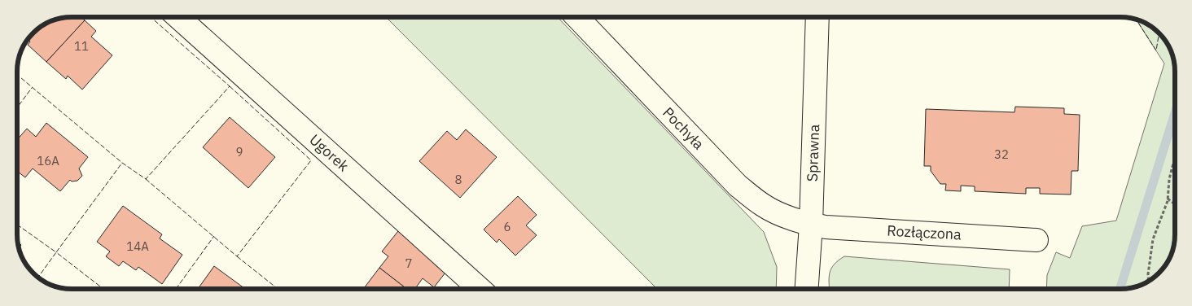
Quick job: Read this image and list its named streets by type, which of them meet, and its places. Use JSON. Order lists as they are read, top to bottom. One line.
{"streets":{"street":["Pochyła","Ugorek","Sprawna","Rozłączona"]},"crossings":[["Pochyła","Sprawna"],["Pochyła","Rozłączona"],["Sprawna","Rozłączona"]],"house_numbers":["11","9","32","16A","8","6","14A","7"]}
